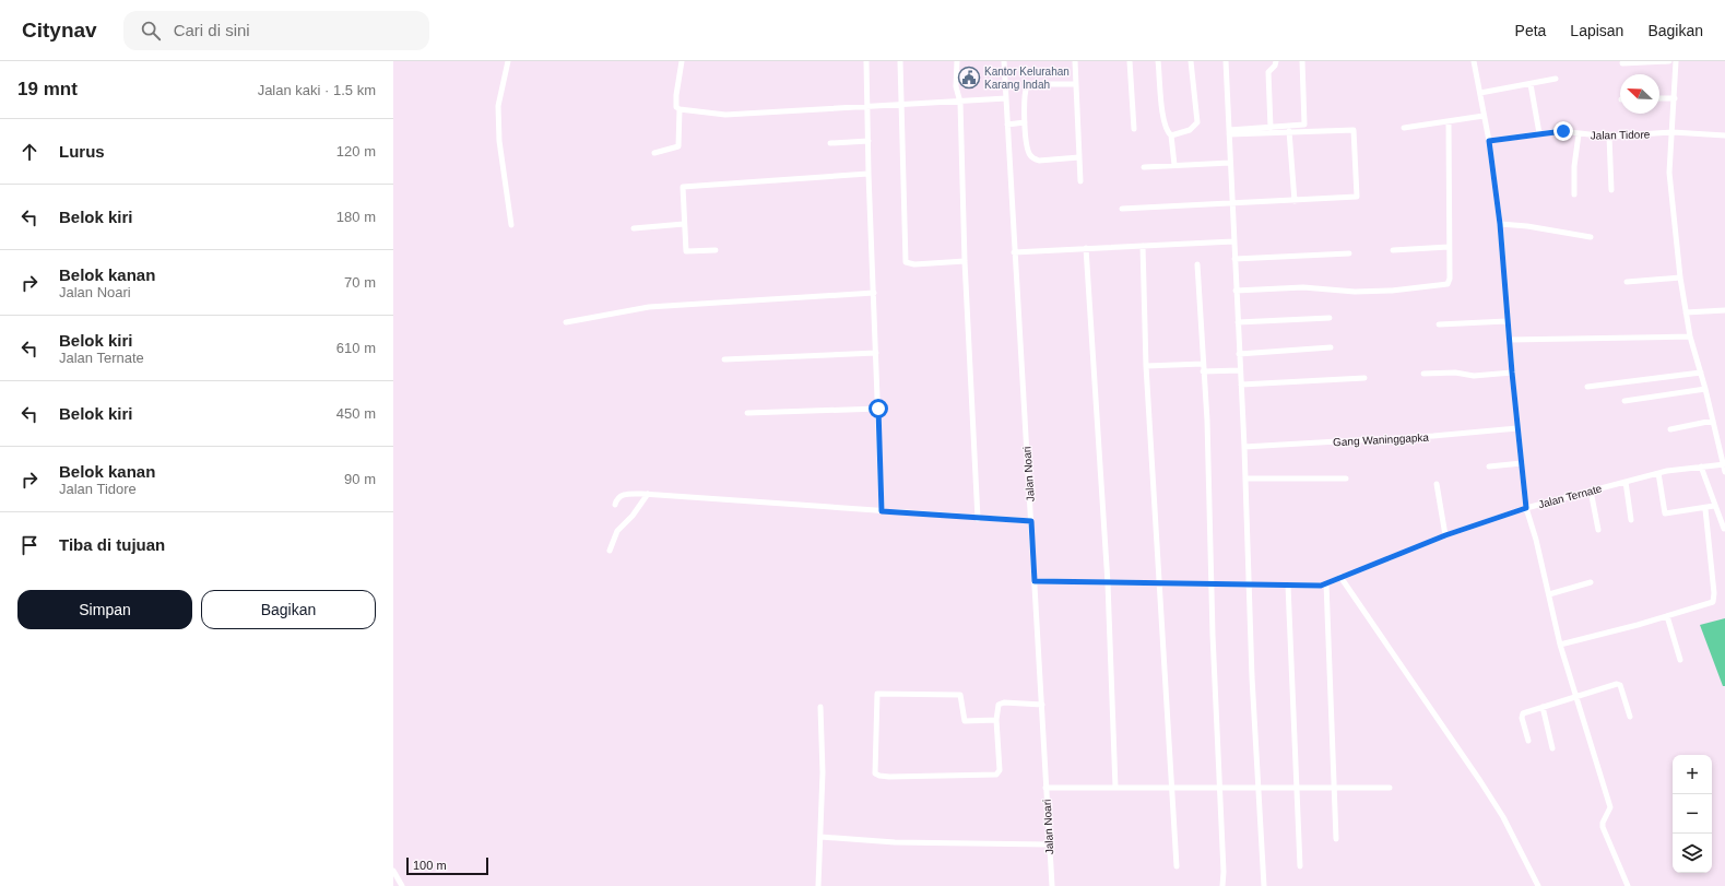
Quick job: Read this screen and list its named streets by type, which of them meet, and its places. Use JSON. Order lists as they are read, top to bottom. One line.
{"streets":{"street":["Jalan Tidore","Gang Waninggapka","Jalan Noari","Jalan Ternate"]},"crossings":[["Jalan Noari","Jalan Ternate"]],"places":{"public building":["Kantor Kelurahan Karang Indah"]},"scale_bar":"100 m","north":"top left","page":{"header":"Citynav","search":"Cari di sini","nav":["Peta","Lapisan","Bagikan"],"heading":["19 mnt","Jalan kaki · 1.5 km"],"list":[["Lurus","120 m"],["Belok kiri","180 m"],["Belok kanan","Jalan Noari","70 m"],["Belok kiri","Jalan Ternate","610 m"],["Belok kiri","450 m"],["Belok kanan","Jalan Tidore","90 m"],"Tiba di tujuan"],"buttons":["Simpan","Bagikan"],"map_buttons":["+","−"],"scale":"100 m"}}
